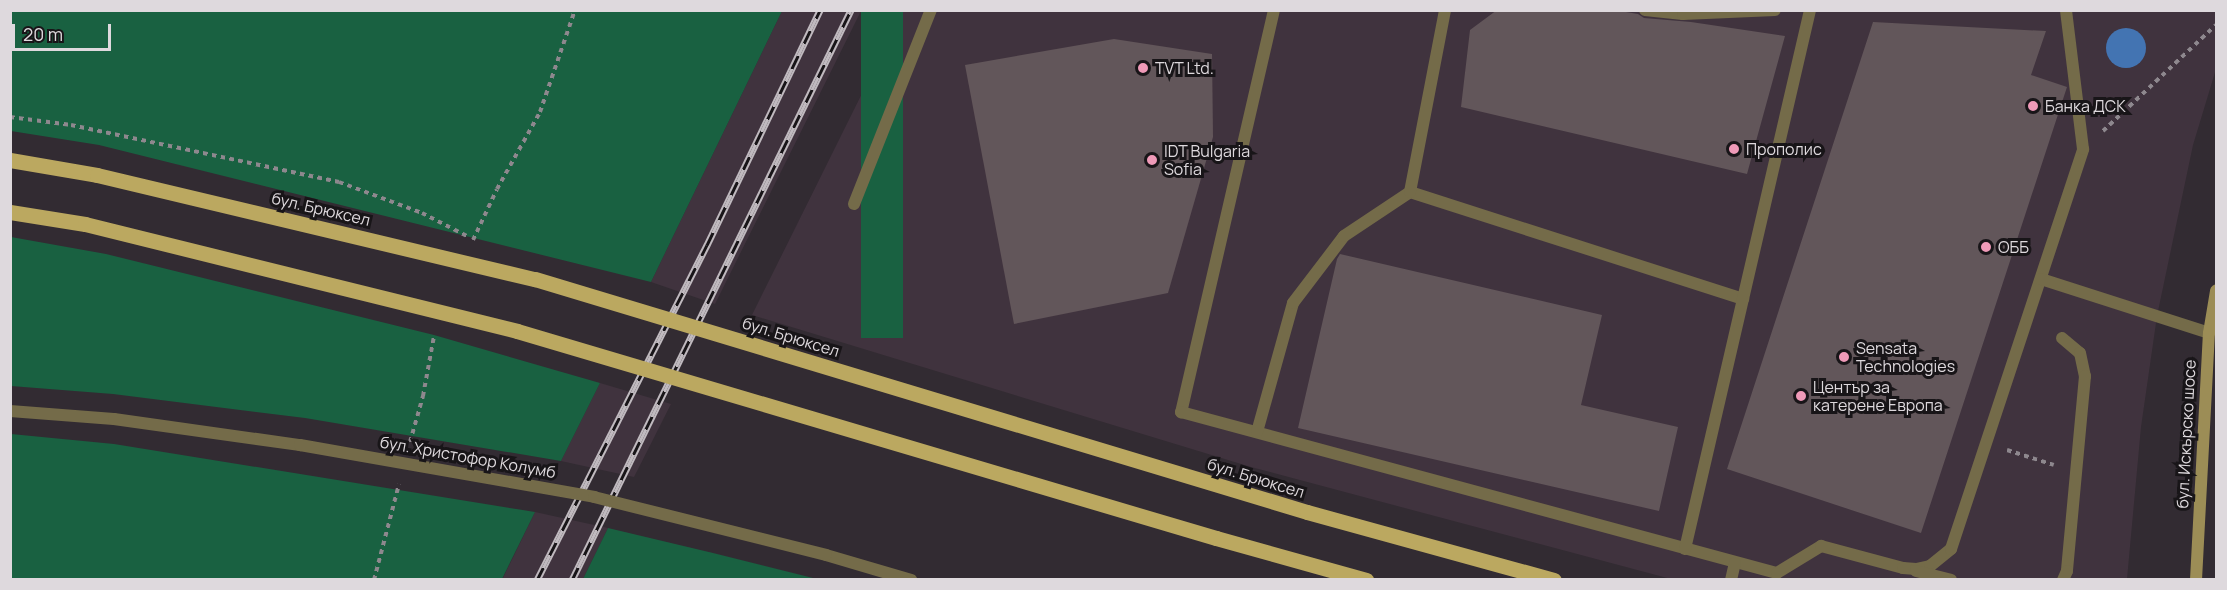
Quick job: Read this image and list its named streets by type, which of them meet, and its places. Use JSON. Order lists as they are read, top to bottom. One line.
{"streets":{"main road":["бул. Брюксел","бул. Искърско шосе"],"street":["бул. Христофор Колумб"]},"places":["TVT Ltd.","Банка ДСК","Прополис","IDT Bulgaria Sofia","ОББ","Sensata Technologies","Център за катерене Европа"],"scale_bar":"20 m"}
